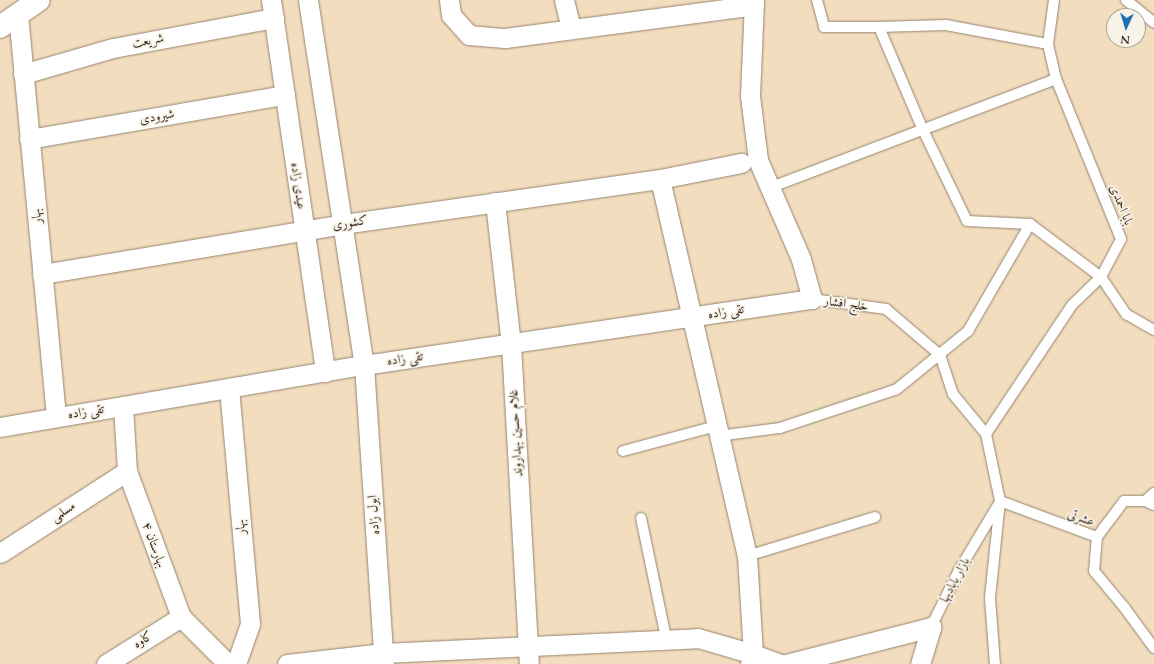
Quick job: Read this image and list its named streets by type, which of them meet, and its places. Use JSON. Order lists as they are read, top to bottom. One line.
{"streets":{"street":["شریعت","شیرودی","عیدی زاده","بهار","کشوری","خلج افشار","تقی زاده","غلام حسین بهداروند","مسلمی","ابول زاده","بهارستان ۴","بازار بابادیها","کاوه"],"lane":["بابا احمدی","عشرتی"]},"crossings":[["شریعت","عیدی زاده"],["شریعت","بهار"],["شیرودی","عیدی زاده"],["شیرودی","بهار"],["عیدی زاده","کشوری"],["عیدی زاده","تقی زاده"],["بهار","کشوری"],["بهار","تقی زاده"],["کشوری","غلام حسین بهداروند"],["خلج افشار","تقی زاده"],["تقی زاده","غلام حسین بهداروند"],["تقی زاده","ابول زاده"],["تقی زاده","بهارستان ۴"],["مسلمی","بهارستان ۴"],["عشرتی","بازار بابادیها"],["بهارستان ۴","کاوه"]],"north":"bottom"}
